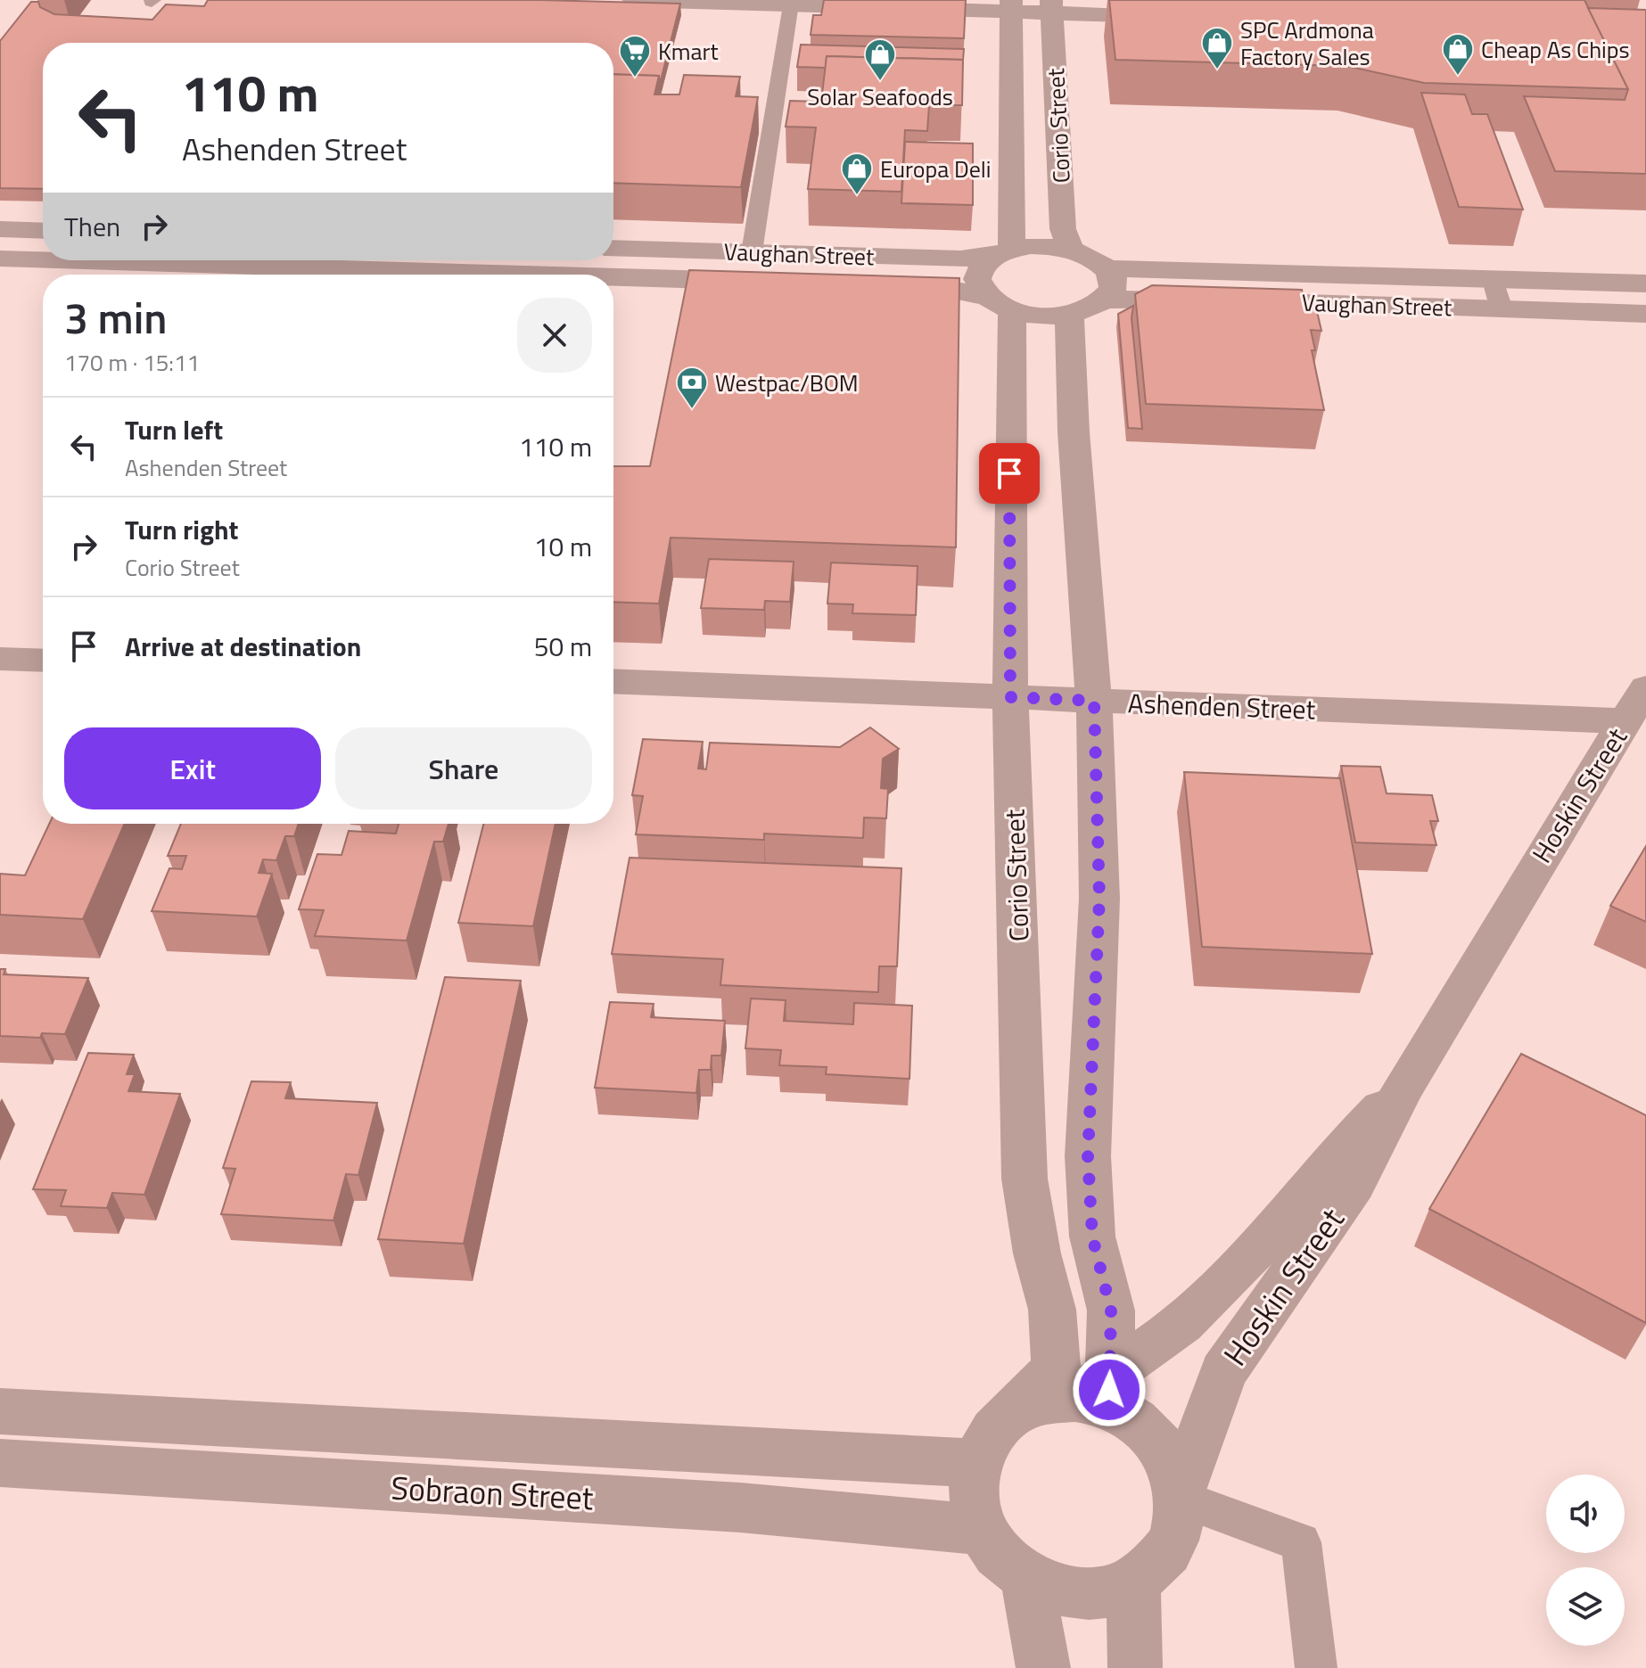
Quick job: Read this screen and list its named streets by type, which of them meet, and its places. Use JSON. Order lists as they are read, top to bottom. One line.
{"streets":{"street":["Corio Street","Vaughan Street","Ashenden Street","Hoskin Street","Sobraon Street"]},"crossings":[["Corio Street","Vaughan Street"],["Corio Street","Ashenden Street"],["Corio Street","Hoskin Street"],["Corio Street","Sobraon Street"],["Ashenden Street","Hoskin Street"],["Hoskin Street","Sobraon Street"]],"places":{"shop":["SPC Ardmona Factory Sales","Cheap As Chips","Solar Seafoods","Europa Deli"],"supermarket":["Kmart"],"bank":["Westpac/BOM"]},"page":{"turn":["110 m","Ashenden Street"],"then":"Then","heading":["3 min","170 m · 15:11"],"list":[{"name":"Turn left","note":"Ashenden Street","value":"110 m"},{"name":"Turn right","note":"Corio Street","value":"10 m"},{"name":"Arrive at destination","value":"50 m"}],"buttons":["Exit","Share"]}}
